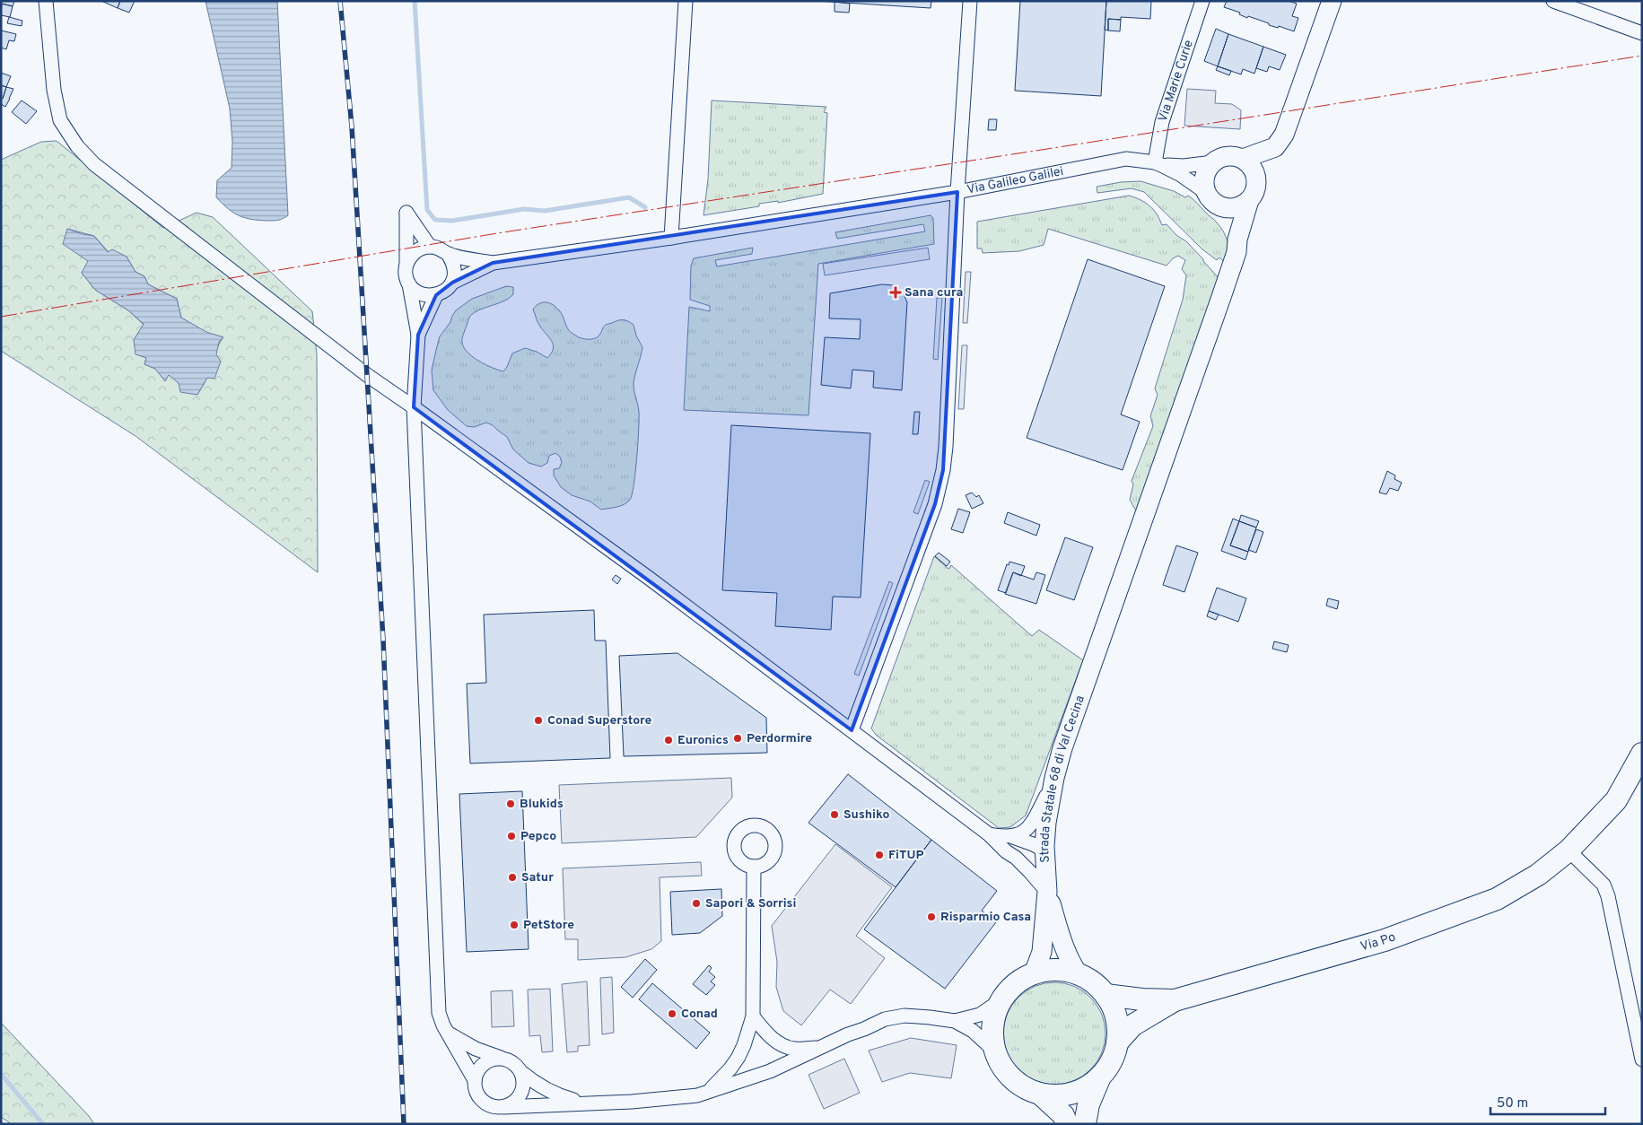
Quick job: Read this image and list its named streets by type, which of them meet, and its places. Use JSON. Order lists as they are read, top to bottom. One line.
{"streets":{"main road":["Strada Statale 68 di Val Cecina","Via Po"],"street":["Via Marie Curie","Via Galileo Galilei"]},"crossings":[["Via Marie Curie","Via Galileo Galilei"],["Strada Statale 68 di Val Cecina","Via Po"]],"places":{"health":["Sana cura"],"other":["Conad Superstore","Perdormire","Euronics","Blukids","Sushiko","Pepco","FiTUP","Satur","Sapori & Sorrisi","Risparmio Casa","PetStore","Conad"]},"scale_bar":"50 m"}
